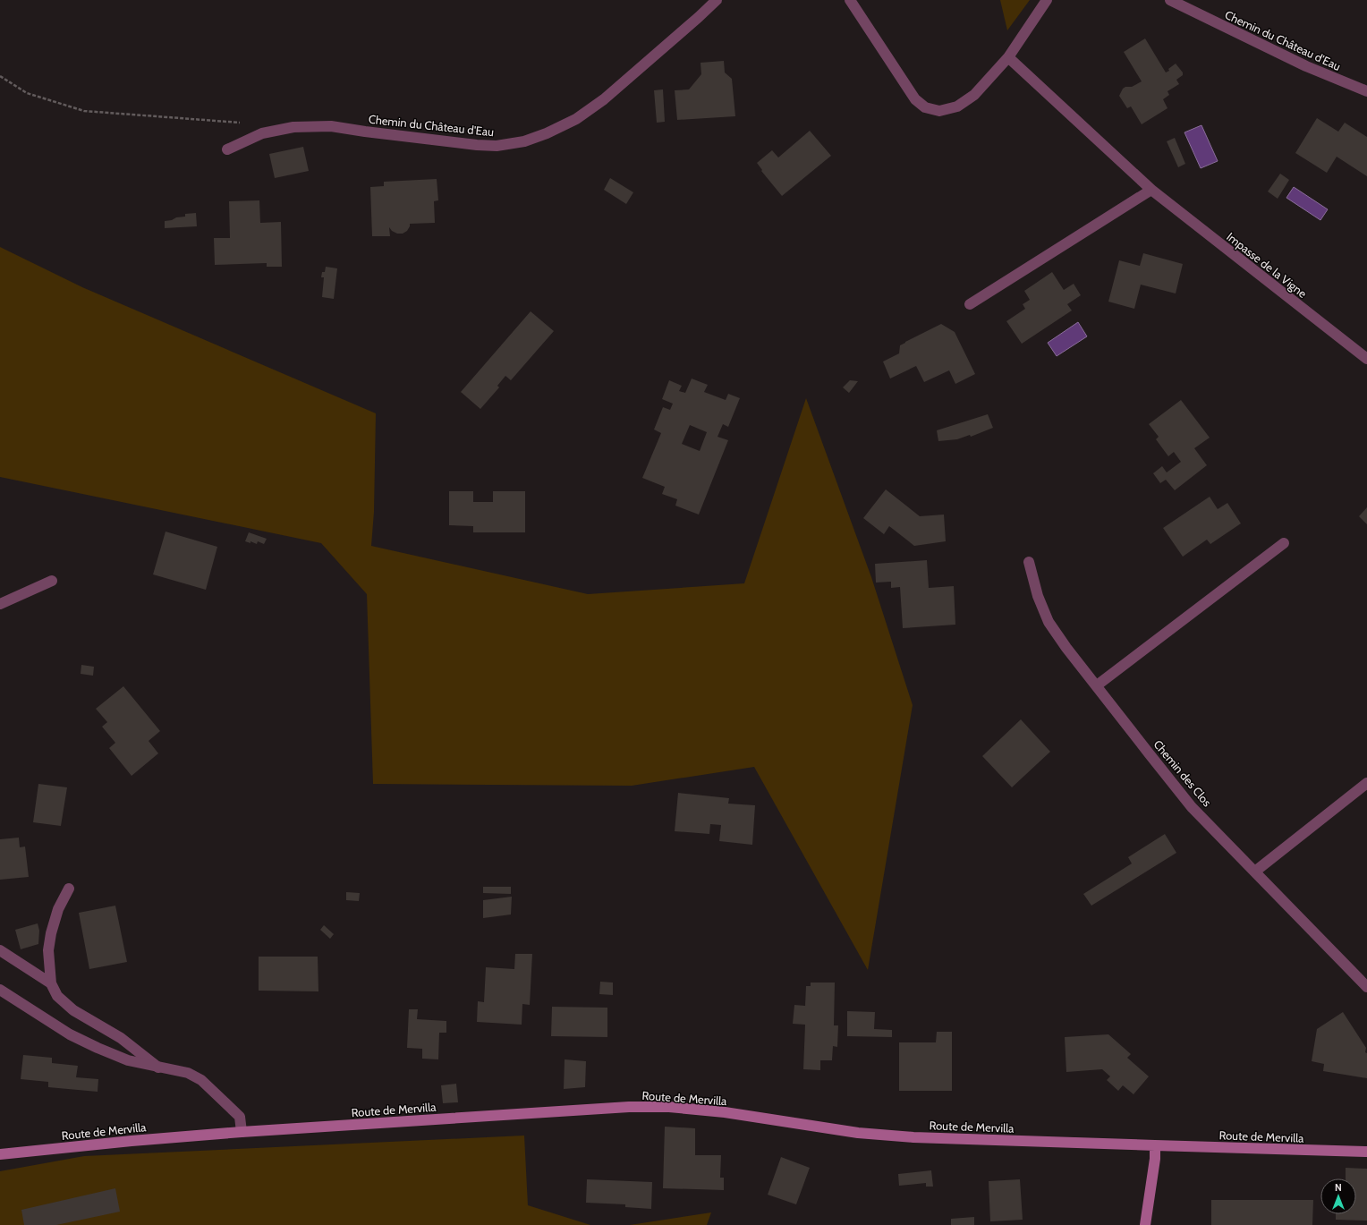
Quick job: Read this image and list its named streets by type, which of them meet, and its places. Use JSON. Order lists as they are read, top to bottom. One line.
{"streets":{"street":["Chemin du Château d'Eau","Impasse de la Vigne","Chemin des Clos","Route de Mervilla"]},"north":"top"}
